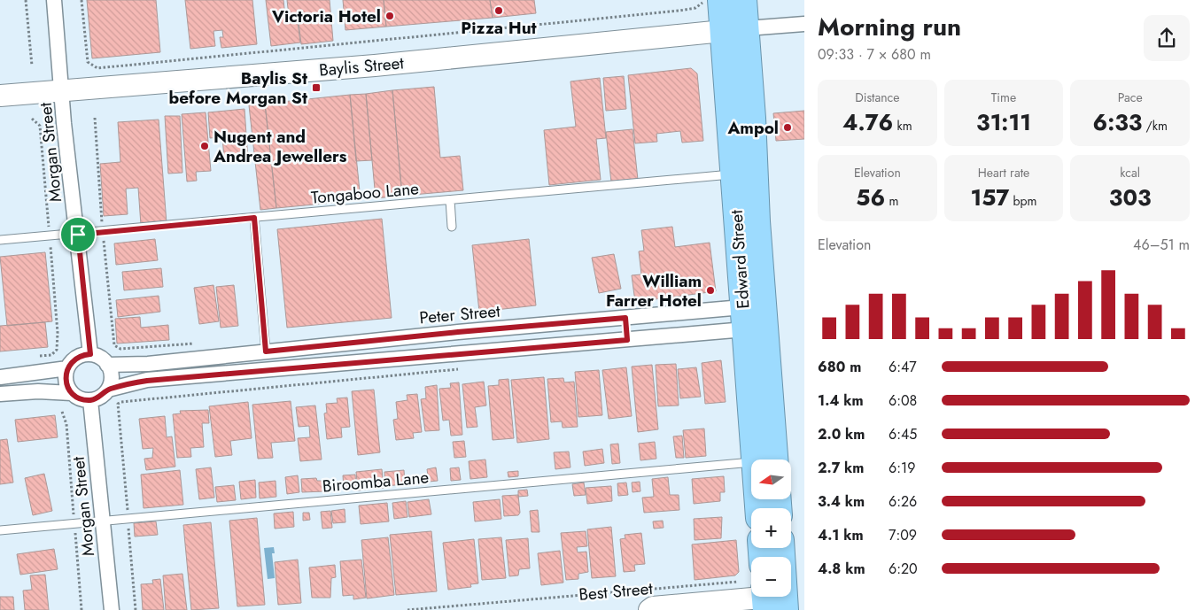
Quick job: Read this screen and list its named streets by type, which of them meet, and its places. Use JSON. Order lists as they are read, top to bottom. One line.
{"streets":{"highway":["Edward Street"],"main road":["Baylis Street","Best Street"],"street":["Morgan Street","Peter Street"],"lane":["Tongaboo Lane","Biroomba Lane"]},"crossings":[["Baylis Street","Morgan Street"],["Baylis Street","Edward Street"],["Morgan Street","Tongaboo Lane"],["Morgan Street","Peter Street"],["Morgan Street","Biroomba Lane"],["Tongaboo Lane","Edward Street"],["Edward Street","Peter Street"]],"places":{"other":["Pizza Hut","Victoria Hotel","Ampol","Nugent and Andrea Jewellers","William Farrer Hotel"],"transit":["Baylis St before Morgan St"]},"north":"left","page":{"heading":["Morning run","09:33 · 7 × 680 m"],"stats":[["Distance","4.76 km"],["Time","31:11"],["Pace","6:33 /km"],["Elevation","56 m"],["Heart rate","157 bpm"],["kcal","303"]],"chart":["Elevation","46–51 m"],"list":[{"name":"680 m","note":"6:47"},{"name":"1.4 km","note":"6:08"},{"name":"2.0 km","note":"6:45"},{"name":"2.7 km","note":"6:19"},{"name":"3.4 km","note":"6:26"},{"name":"4.1 km","note":"7:09"},{"name":"4.8 km","note":"6:20"}],"map_buttons":["+","−"]}}
